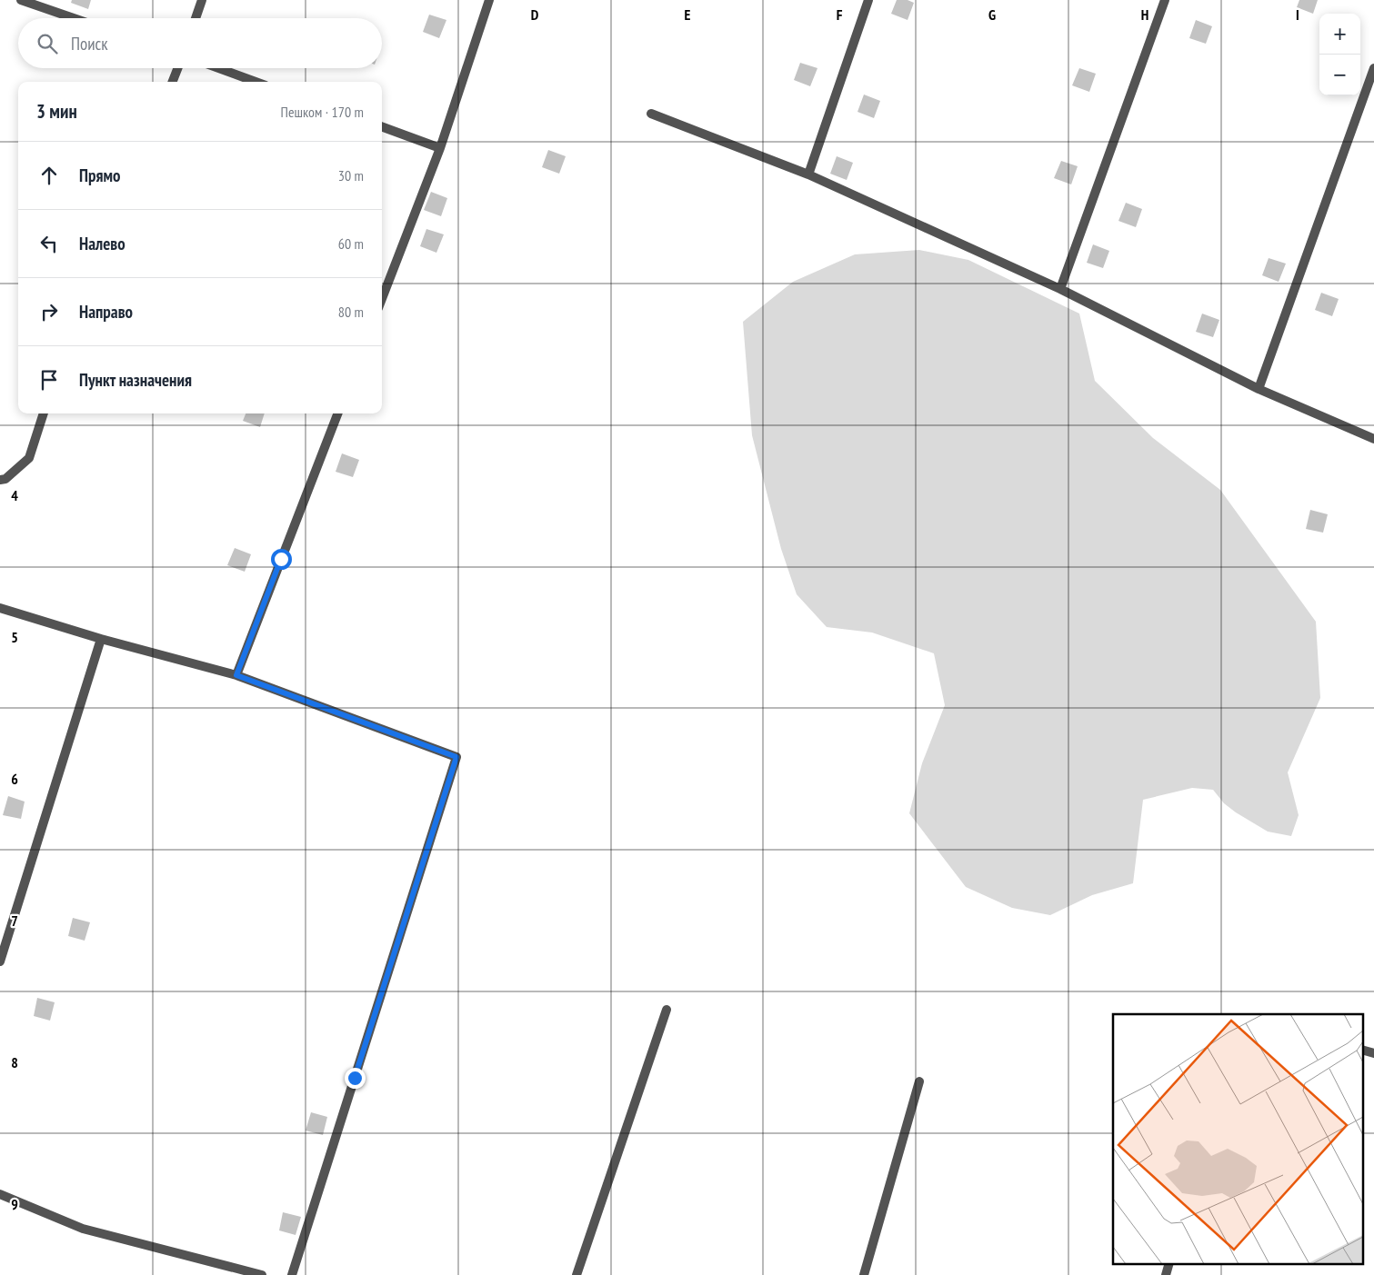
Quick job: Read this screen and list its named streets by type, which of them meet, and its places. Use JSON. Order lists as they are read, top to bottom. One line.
{"page":{"map_buttons":["+","−"],"search":"Поиск","heading":["3 мин","Пешком · 170 m"],"list":[["Прямо","30 m"],["Налево","60 m"],["Направо","80 m"],"Пункт назначения"]},"grid":{"columns":["D","E","F","G","H","I"],"rows":["4","5","6","7","8","9"]}}
